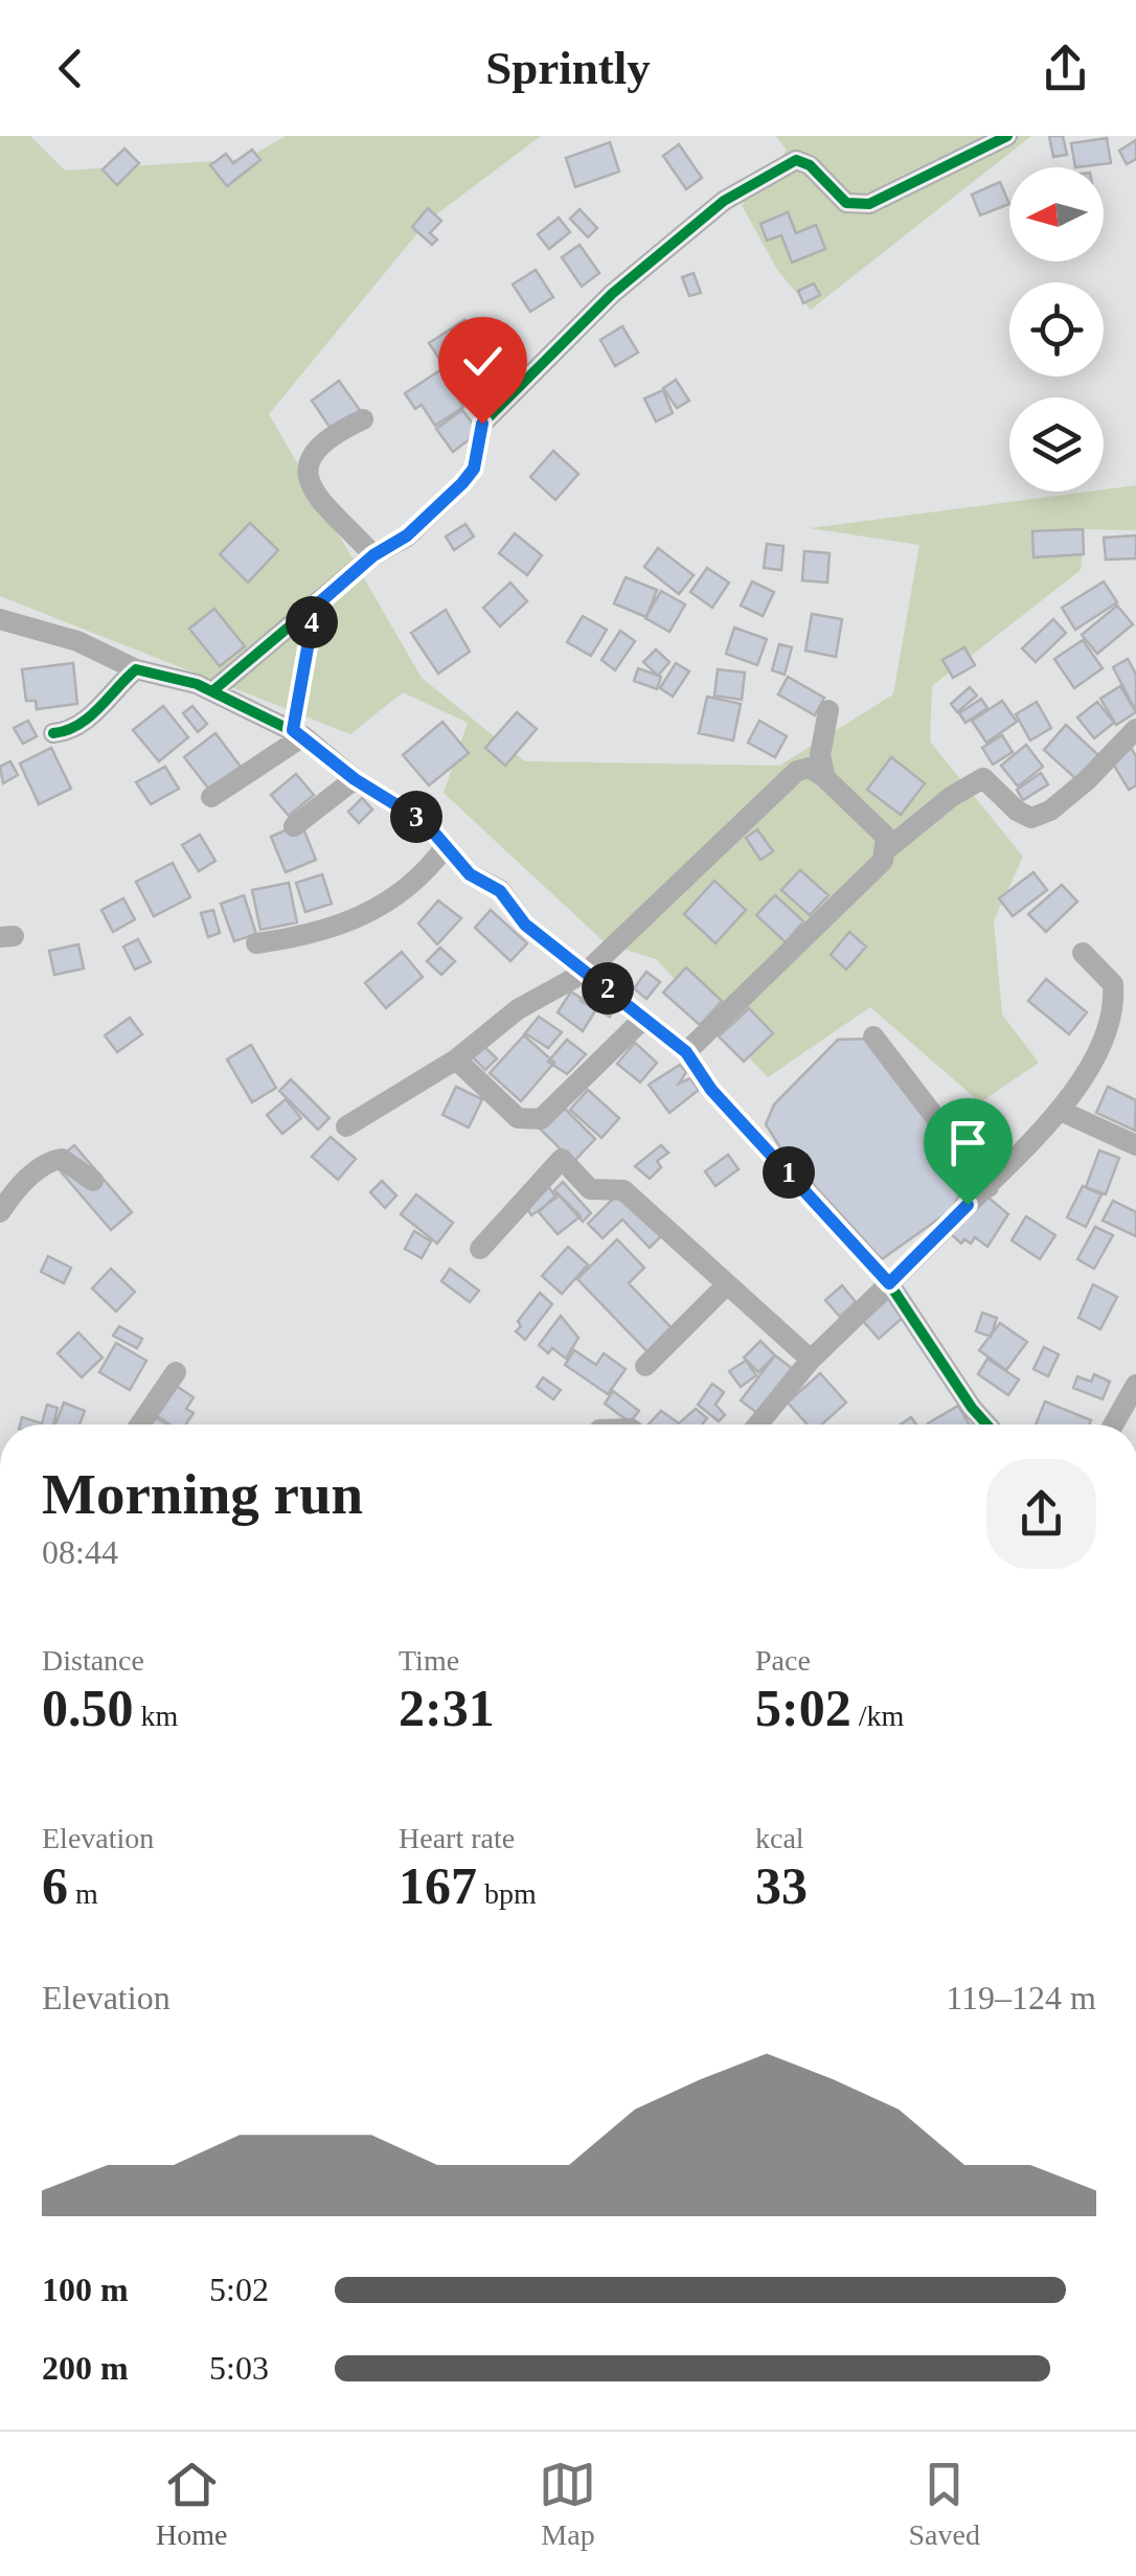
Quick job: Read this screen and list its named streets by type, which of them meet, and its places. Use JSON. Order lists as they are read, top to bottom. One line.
{"north":"left","page":{"header":"Sprintly","pins":["4","3","2","1"],"heading":["Morning run","08:44"],"stats":[["Distance","0.50 km"],["Time","2:31"],["Pace","5:02 /km"],["Elevation","6 m"],["Heart rate","167 bpm"],["kcal","33"]],"chart":["Elevation","119–124 m"],"list":[{"name":"100 m","note":"5:02"},{"name":"200 m","note":"5:03"}],"tabs":["Home","Map","Saved"]}}
